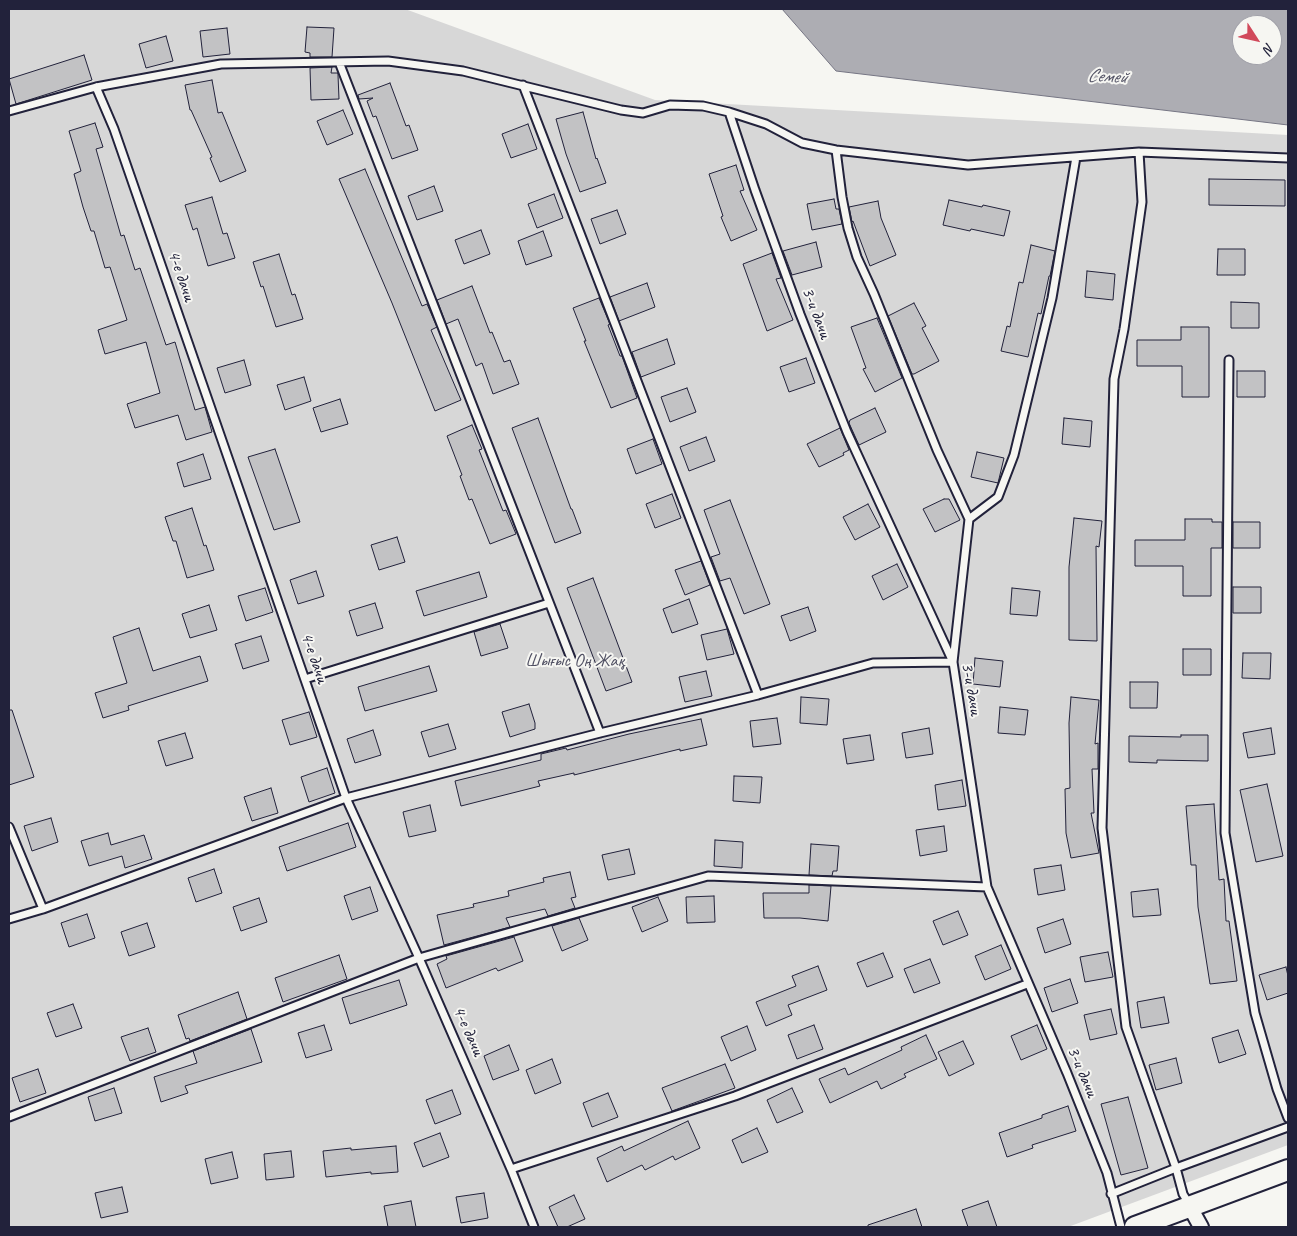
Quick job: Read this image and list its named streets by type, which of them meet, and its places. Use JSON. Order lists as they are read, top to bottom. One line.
{"streets":{"lane":["4-е дачи","3-и дачи"]},"water":["Семей"],"parks":["Шығыс Оң Жақ"],"north":"bottom right"}
